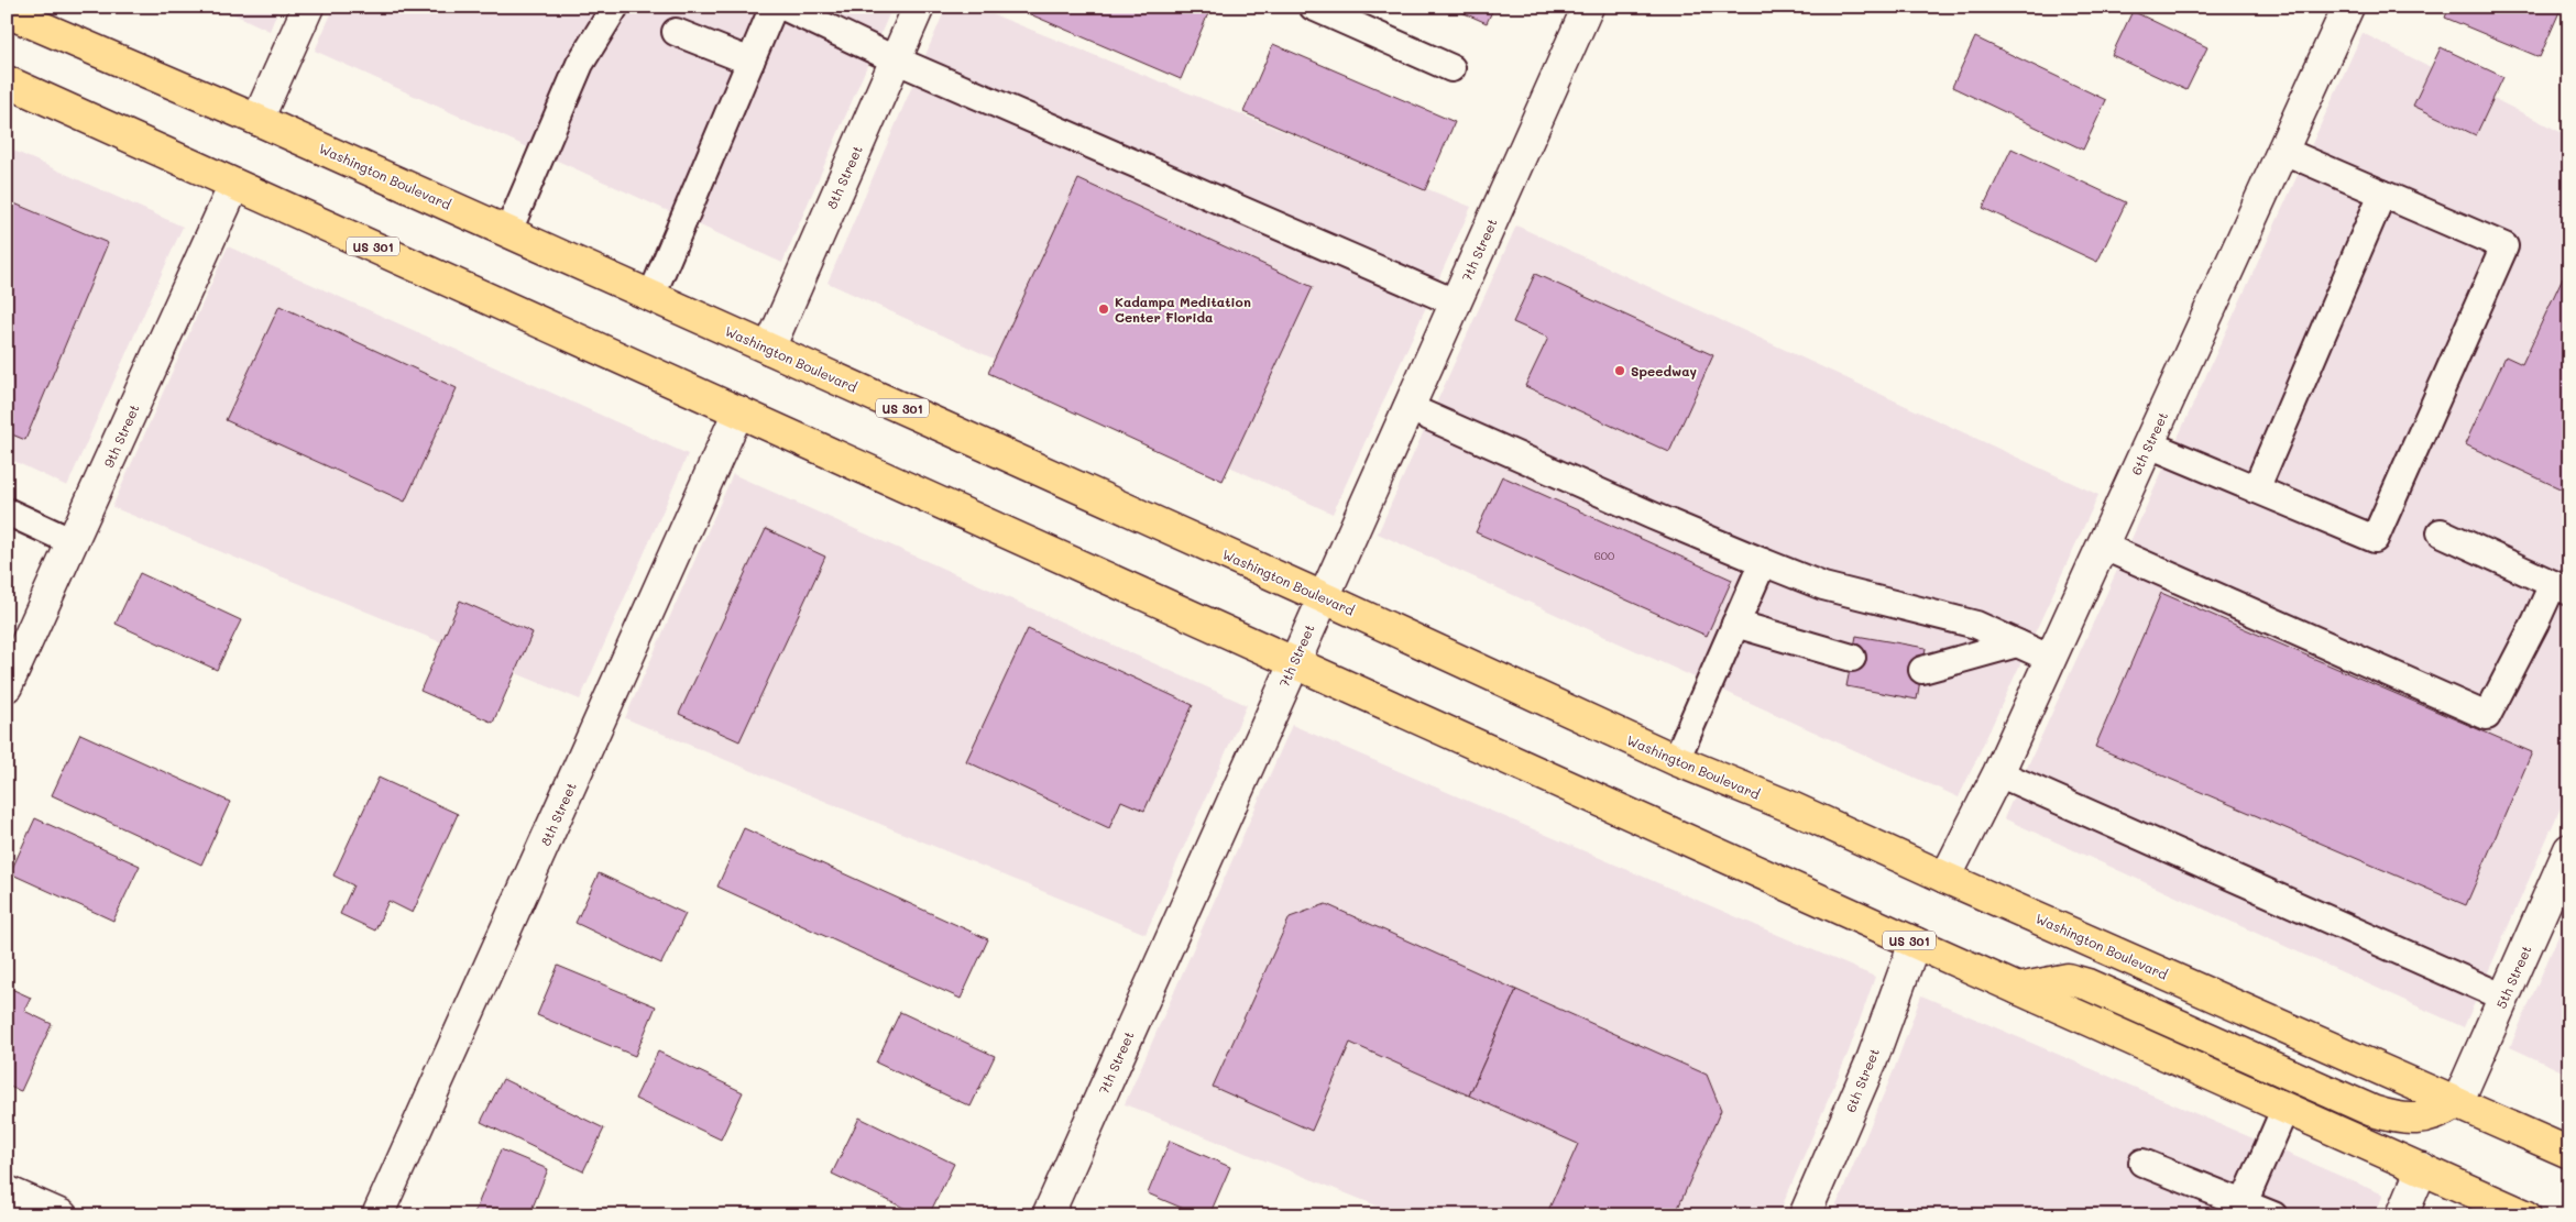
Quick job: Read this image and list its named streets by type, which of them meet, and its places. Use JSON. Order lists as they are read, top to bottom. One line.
{"streets":{"main road":["Washington Boulevard","US 301"],"street":["8th Street","7th Street","9th Street","6th Street","5th Street"]},"crossings":[["Washington Boulevard","8th Street"],["Washington Boulevard","7th Street"],["Washington Boulevard","6th Street"],["Washington Boulevard","5th Street"],["8th Street","US 301"],["US 301","7th Street"],["US 301","9th Street"],["US 301","6th Street"]],"places":["Kadampa Meditation Center Florida","Speedway"],"house_numbers":["600"]}
